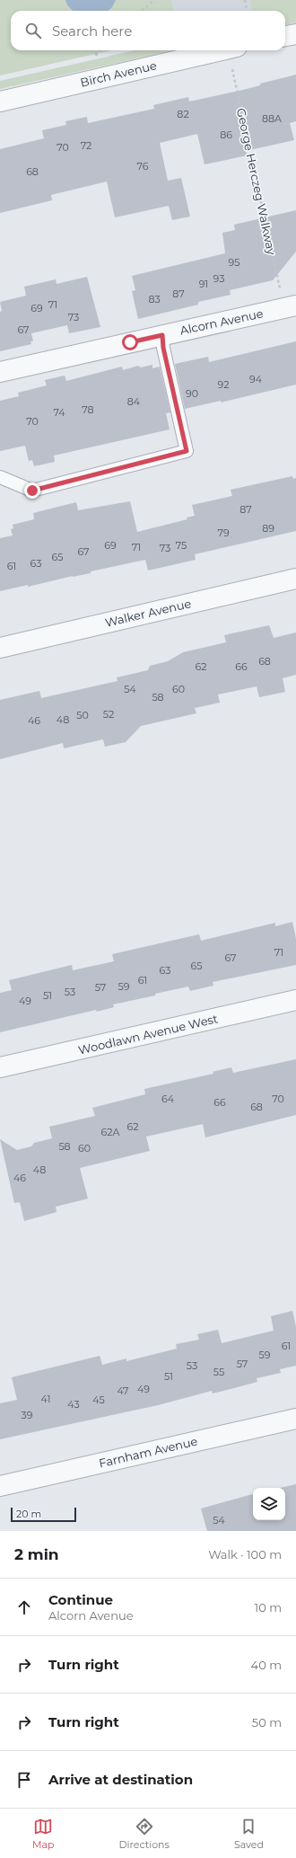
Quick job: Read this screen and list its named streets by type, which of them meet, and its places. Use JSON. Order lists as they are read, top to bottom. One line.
{"streets":{"street":["Birch Avenue","Alcorn Avenue","Walker Avenue","Woodlawn Avenue West","Farnham Avenue"],"path":["George Herczeg Walkway"]},"house_numbers":["82","88A","86","72","70","76","68","95","93","91","87","83","71","69","73","67","94","92","90","84","78","74","70","87","89","79","69","75","71","73","67","65","63","61","68","62","66","54","60","58","52","50","48","46","71","67","65","63","61","59","57","53","51","49","64","70","66","68","62","62A","58","60","48","46","61","59","57","53","55","51","49","47","41","45","43","39","54"],"scale_bar":"20 m","page":{"search":"Search here","scale":"20 m","heading":["2 min","Walk · 100 m"],"list":[["Continue","Alcorn Avenue","10 m"],["Turn right","40 m"],["Turn right","50 m"],"Arrive at destination"],"nav":["Map","Directions","Saved"]}}
